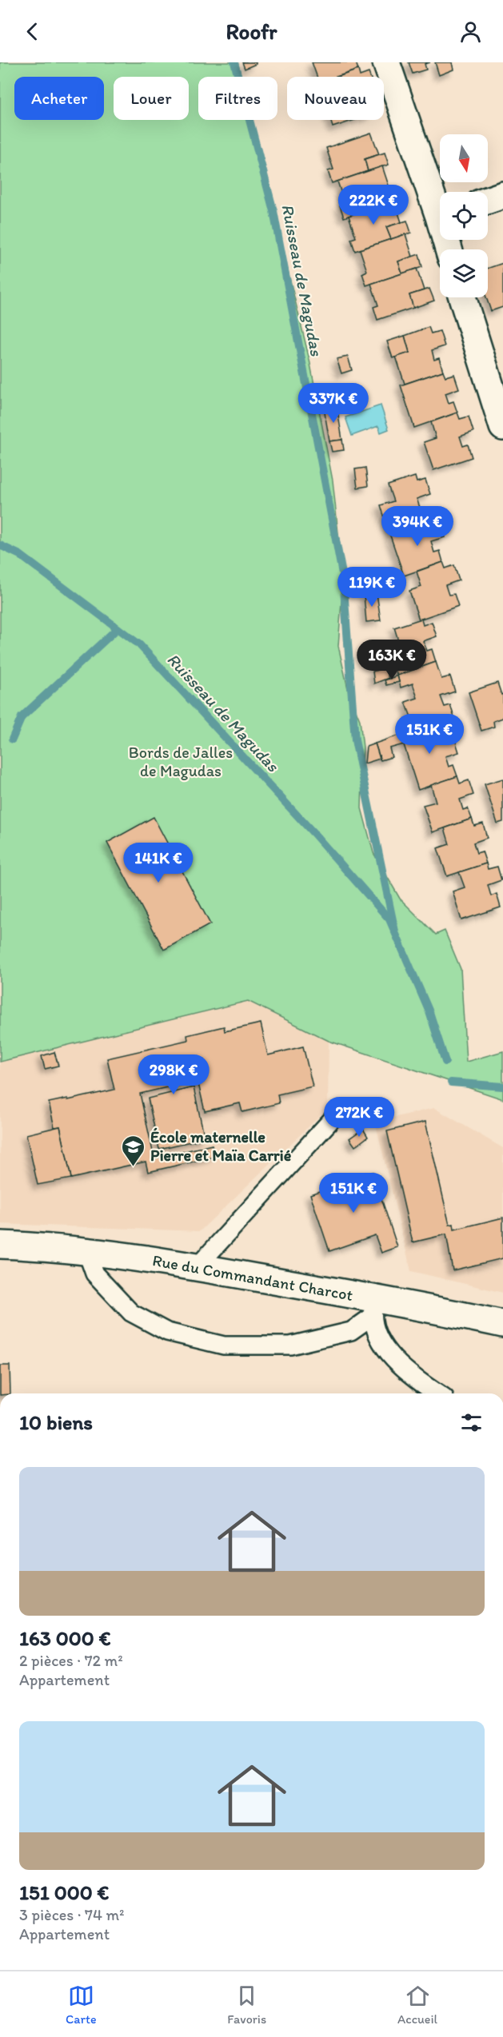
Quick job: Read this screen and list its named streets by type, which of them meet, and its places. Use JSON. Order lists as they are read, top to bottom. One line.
{"streets":{"street":["Rue du Commandant Charcot"]},"water":["Ruisseau de Magudas"],"parks":["Bords de Jalles de Magudas"],"places":{"school or university":["École maternelle Pierre et Maïa Carrié"]},"north":"bottom","page":{"header":"Roofr","chip":["Acheter","Louer","Filtres","Nouveau"],"price":["222K €","337K €","394K €","119K €","163K €","151K €","141K €","298K €","272K €","151K €"],"heading":"10 biens","list":[{"name":"163 000 €","note":"2 pièces · 72 m² · Appartement"},{"name":"151 000 €","note":"3 pièces · 74 m² · Appartement"}],"tabs":["Carte","Favoris","Accueil"]}}
